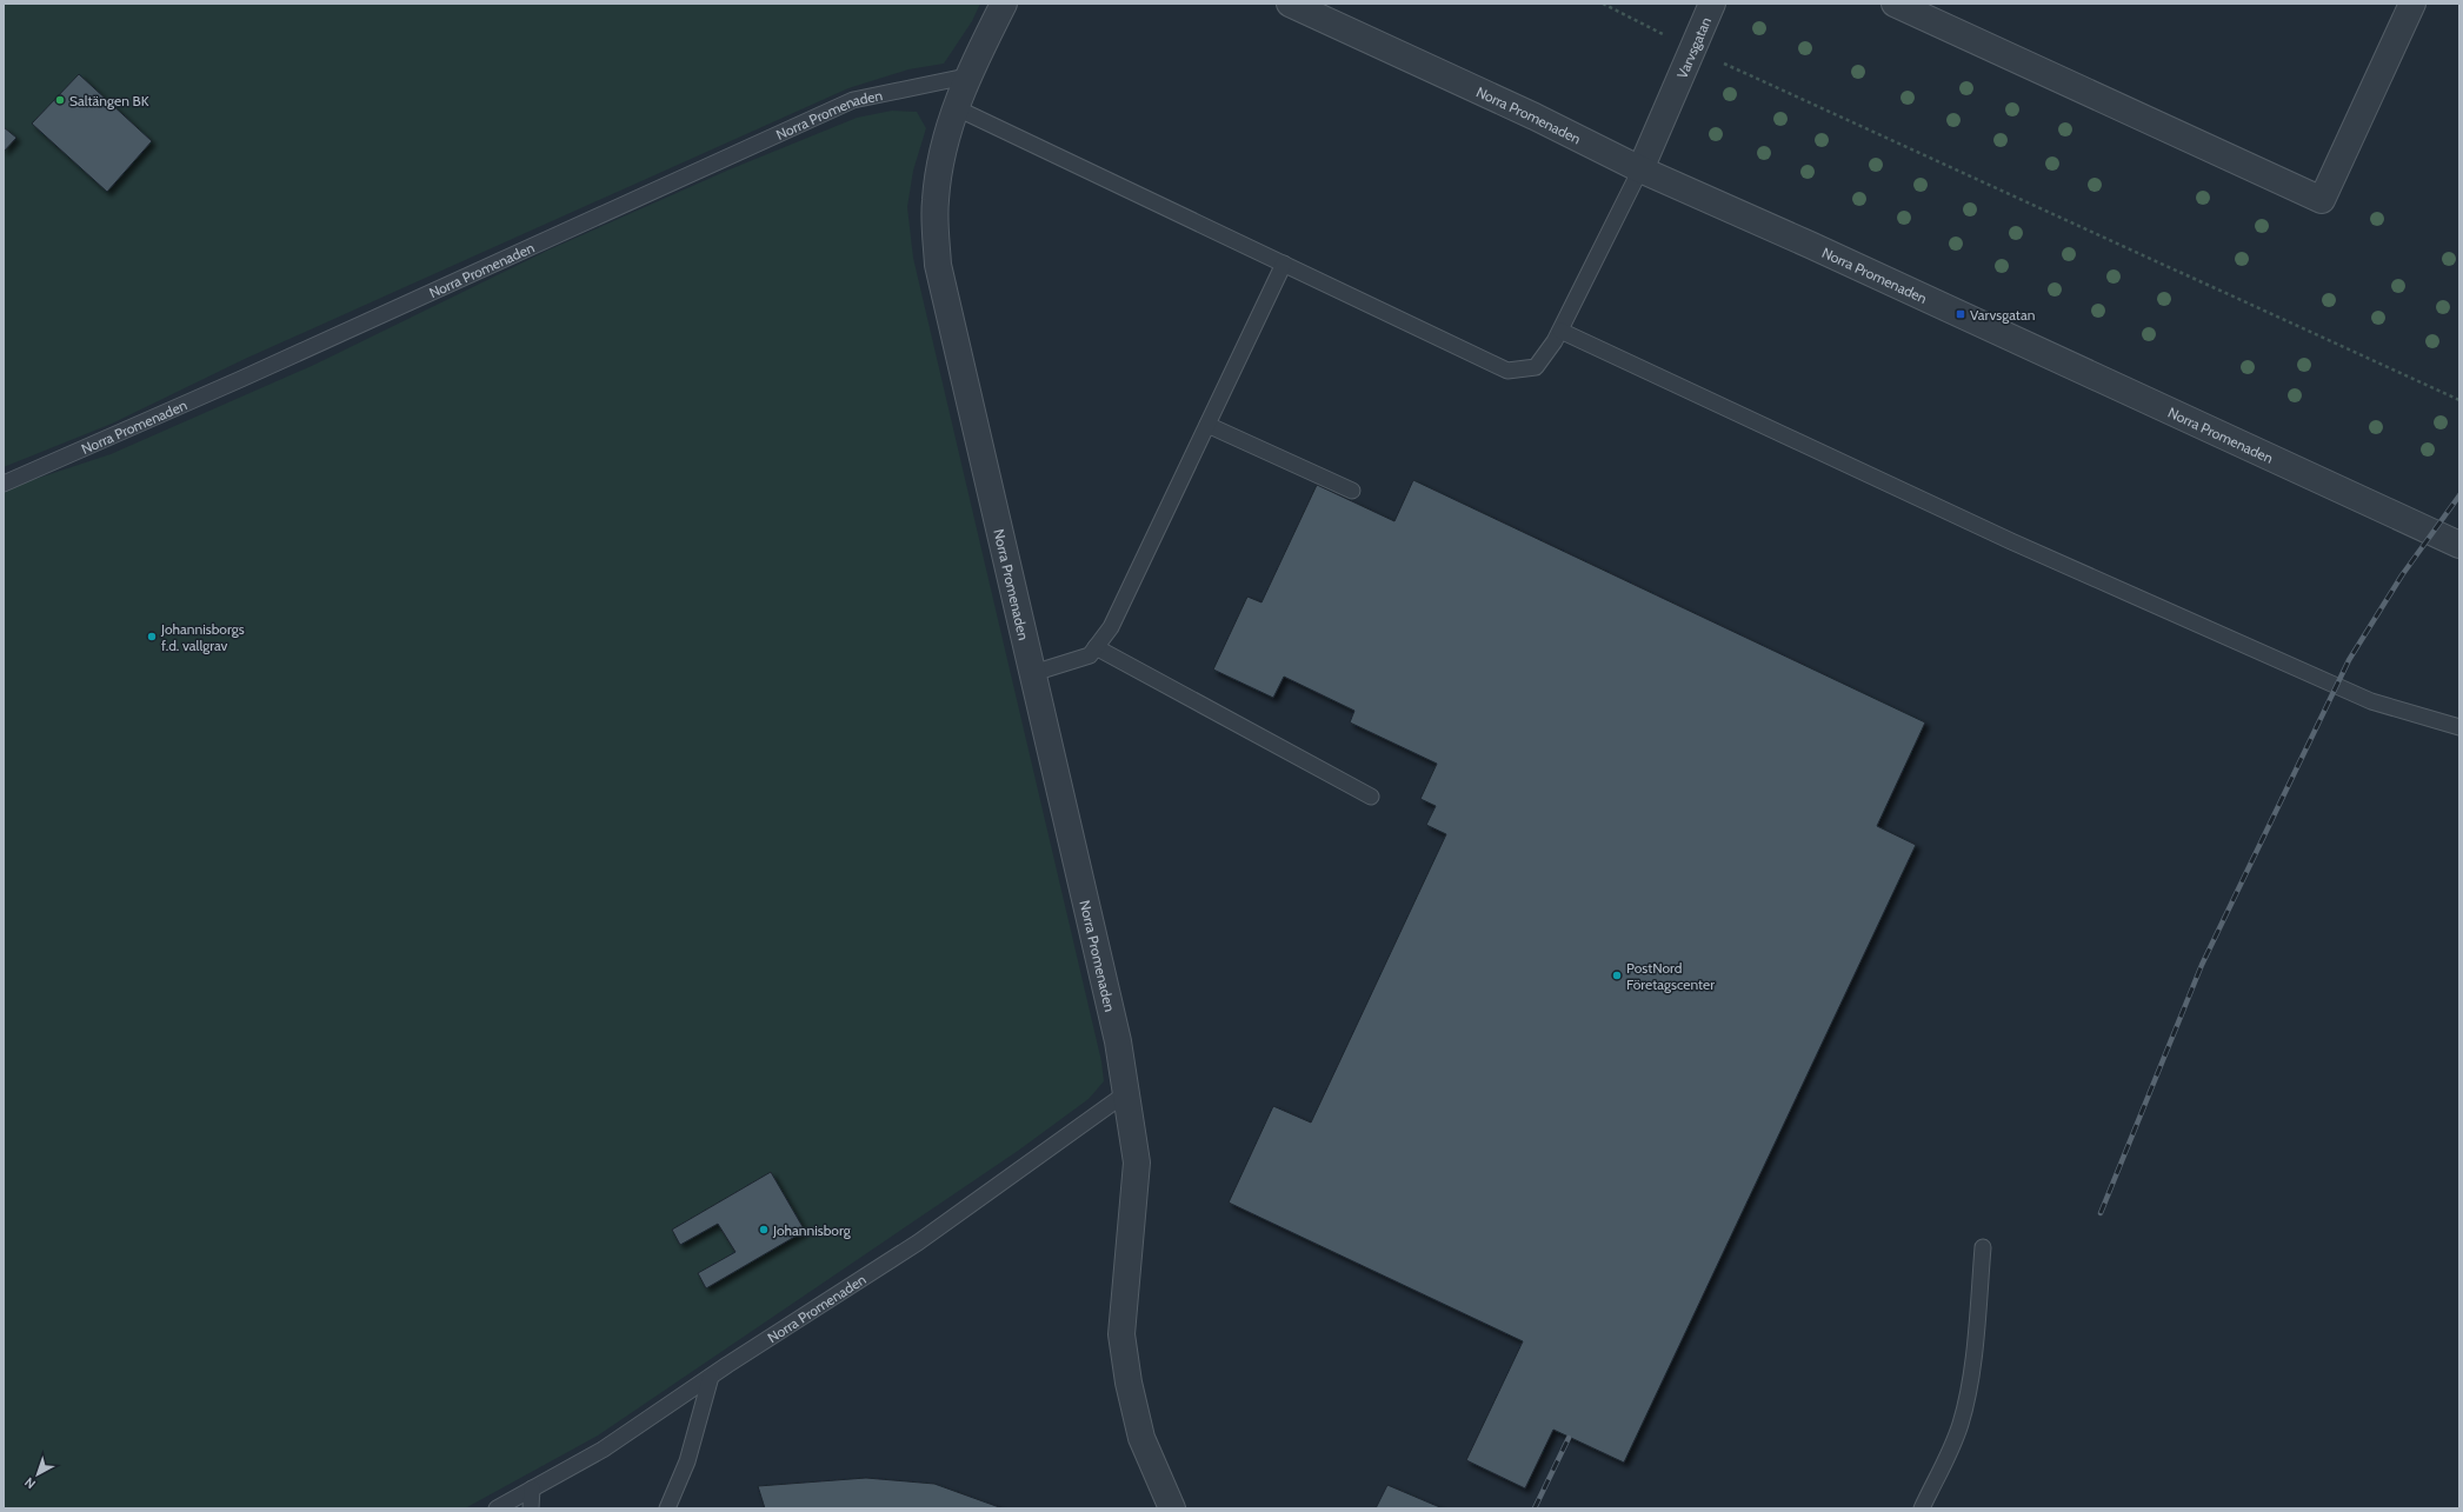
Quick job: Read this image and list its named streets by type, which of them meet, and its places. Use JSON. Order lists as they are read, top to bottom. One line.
{"streets":{"street":["Varvsgatan","Norra Promenaden"]},"crossings":[["Varvsgatan","Norra Promenaden"]],"places":{"other":["Saltängen BK","Johannisborgs f.d. vallgrav","PostNord Företagscenter","Johannisborg"],"transit":["Varvsgatan"]},"north":"bottom left"}
